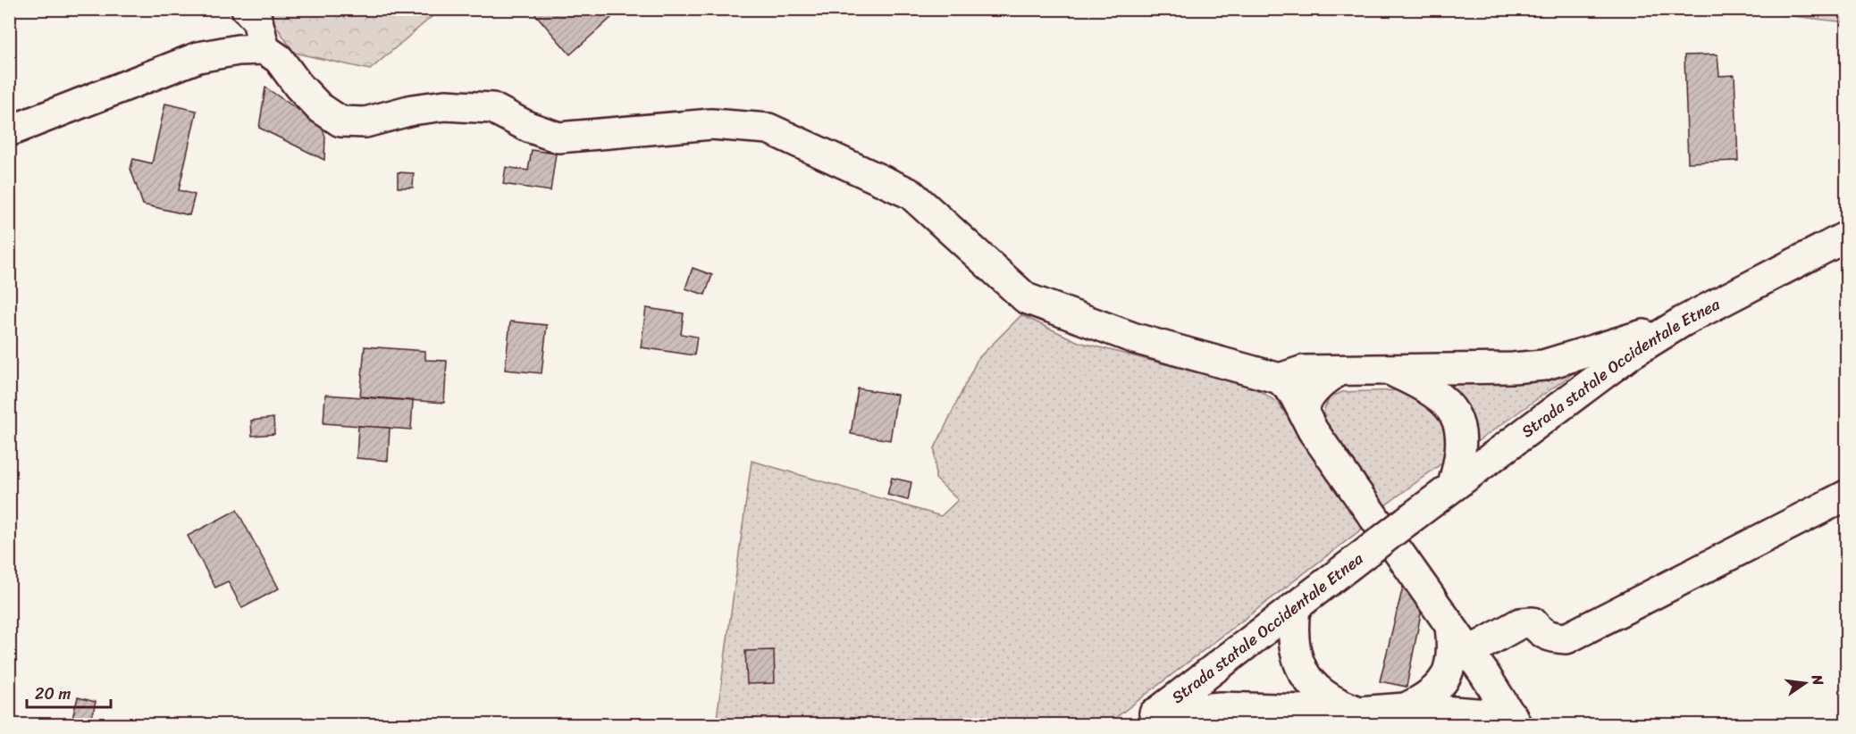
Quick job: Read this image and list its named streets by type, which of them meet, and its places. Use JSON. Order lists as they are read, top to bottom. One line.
{"streets":{"main road":["Strada statale Occidentale Etnea"]},"scale_bar":"20 m","north":"right"}
